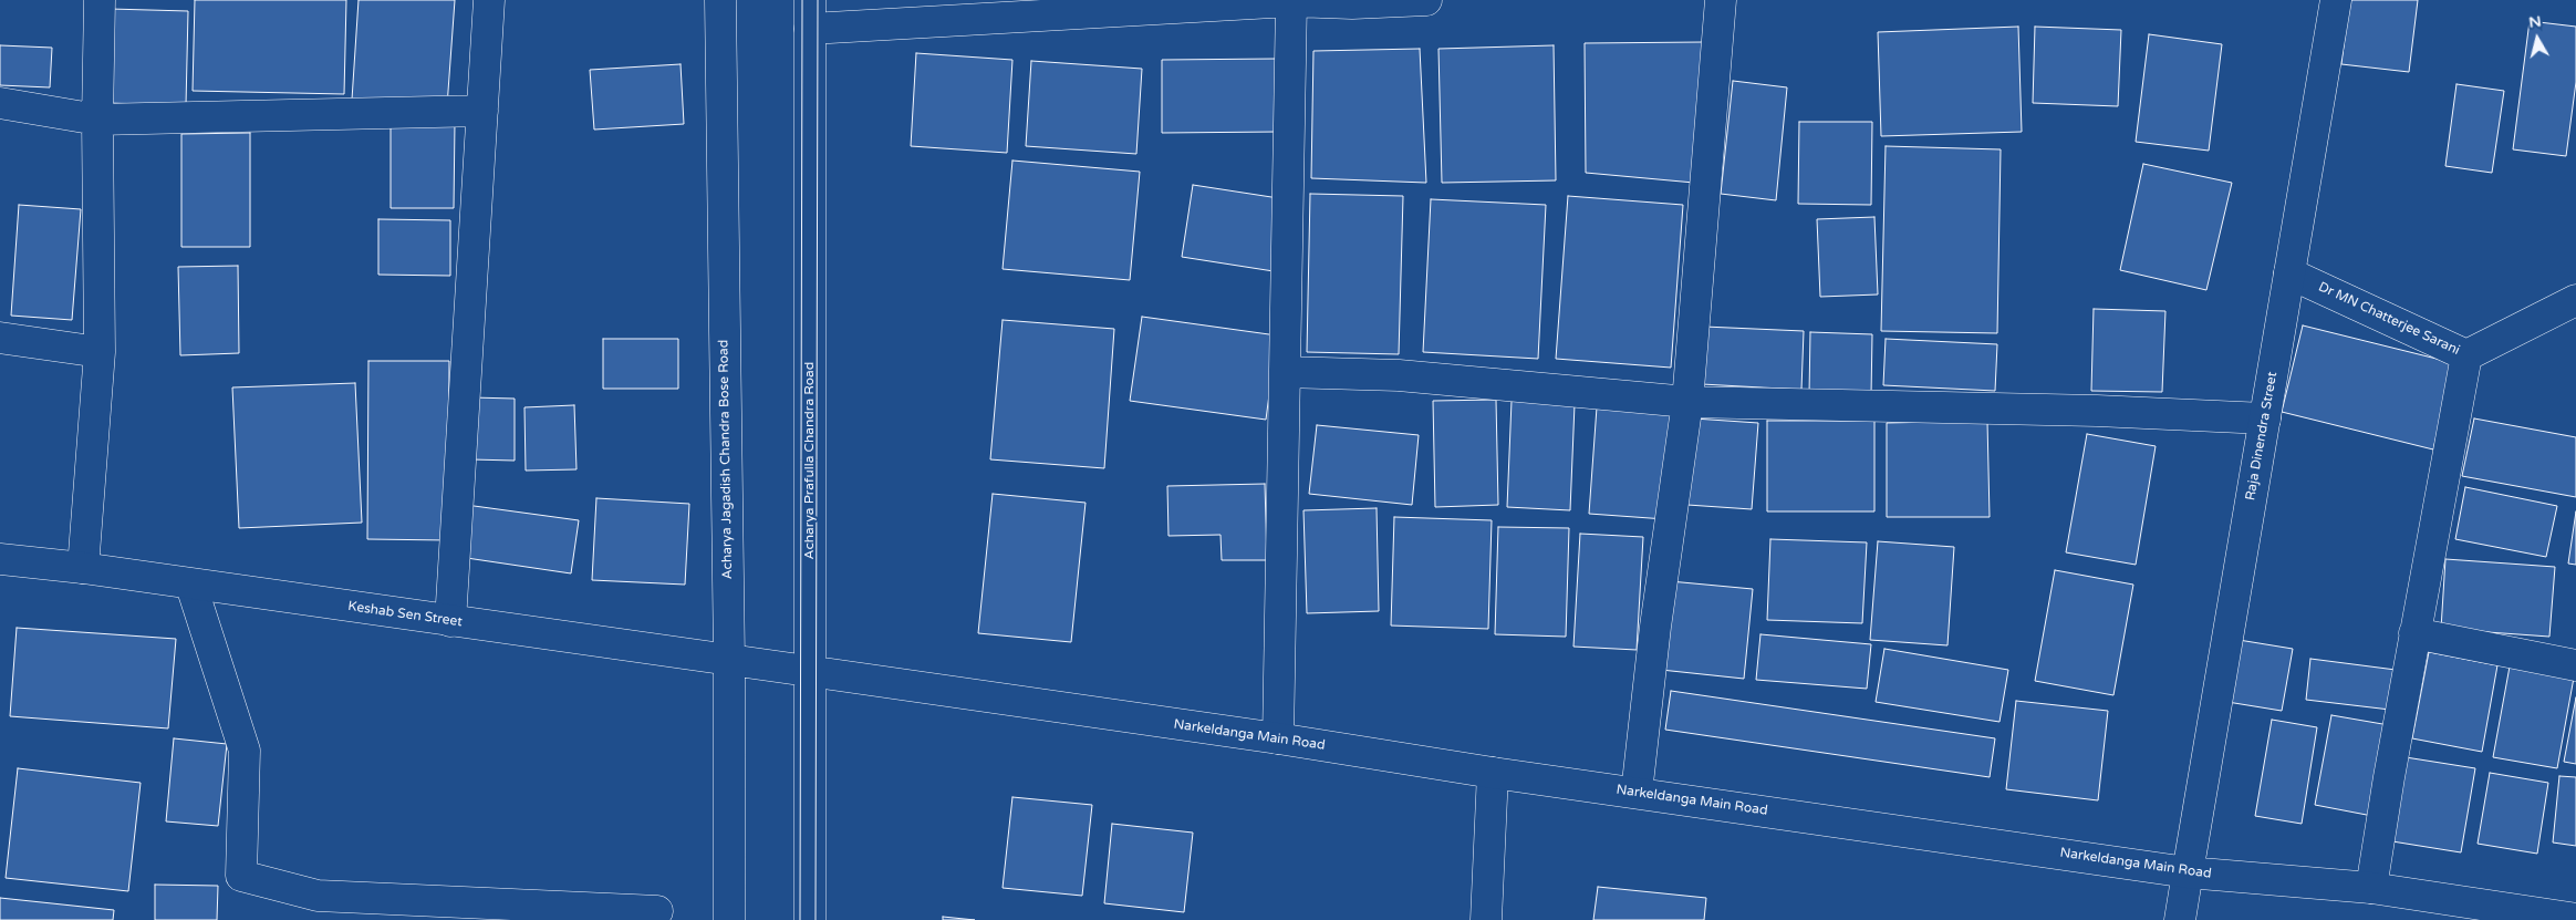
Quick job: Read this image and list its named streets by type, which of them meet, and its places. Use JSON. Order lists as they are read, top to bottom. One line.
{"streets":{"main road":["Dr MN Chatterjee Sarani","Raja Dinendra Street","Acharya Jagadish Chandra Bose Road","Acharya Prafulla Chandra Road","Keshab Sen Street","Narkeldanga Main Road"]},"crossings":[["Dr MN Chatterjee Sarani","Raja Dinendra Street"],["Raja Dinendra Street","Narkeldanga Main Road"],["Acharya Jagadish Chandra Bose Road","Keshab Sen Street"],["Acharya Prafulla Chandra Road","Keshab Sen Street"],["Acharya Prafulla Chandra Road","Narkeldanga Main Road"],["Keshab Sen Street","Narkeldanga Main Road"]],"north":"top"}
